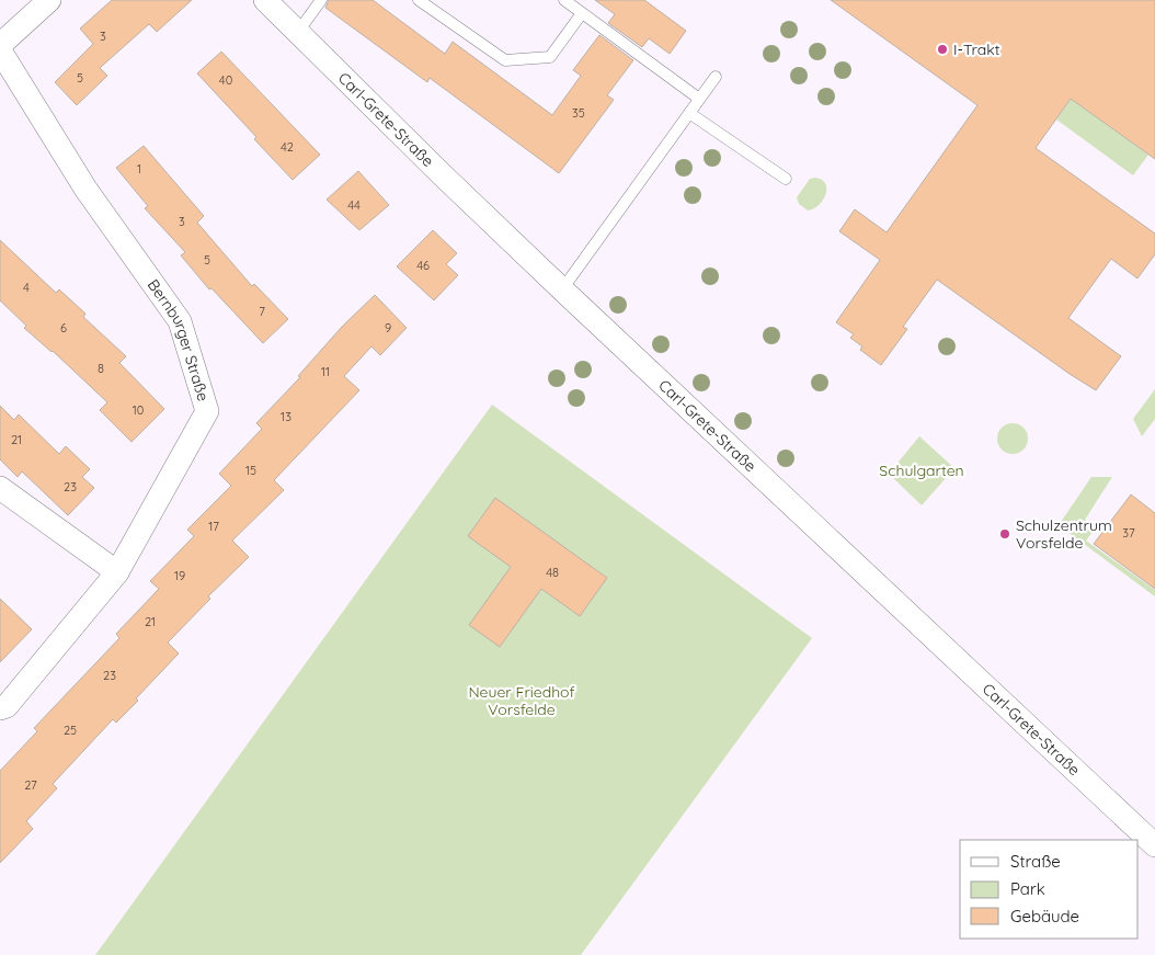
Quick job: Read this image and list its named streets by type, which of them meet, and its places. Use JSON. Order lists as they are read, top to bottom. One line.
{"streets":{"street":["Carl-Grete-Straße","Bernburger Straße"]},"parks":["Schulgarten","Neuer Friedhof Vorsfelde"],"places":["I-Trakt","Schulzentrum Vorsfelde"],"house_numbers":["3","5","40","35","42","1","44","3","5","46","4","7","6","9","8","11","10","13","21","15","23","17","37","48","19","21","23","25","27"],"legend":["Straße","Park","Gebäude"]}
